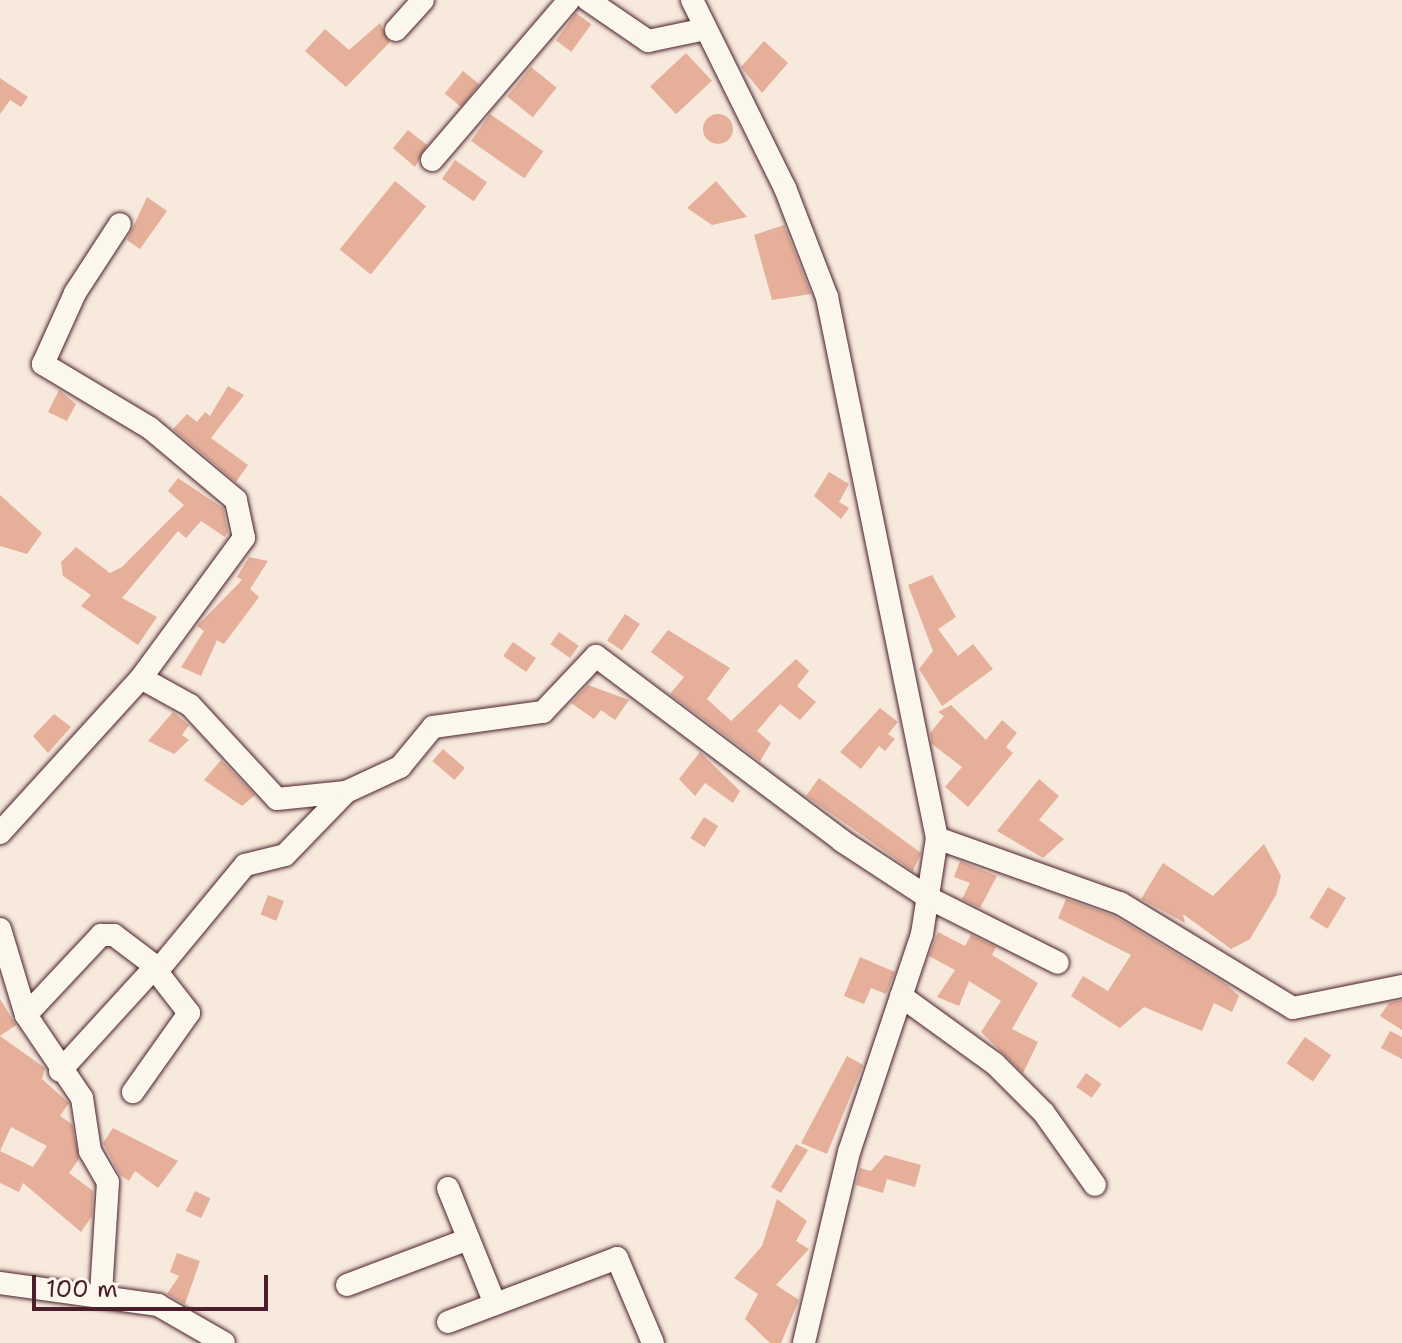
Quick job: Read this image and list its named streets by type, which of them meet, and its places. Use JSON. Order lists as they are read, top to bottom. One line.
{"scale_bar":"100 m"}
